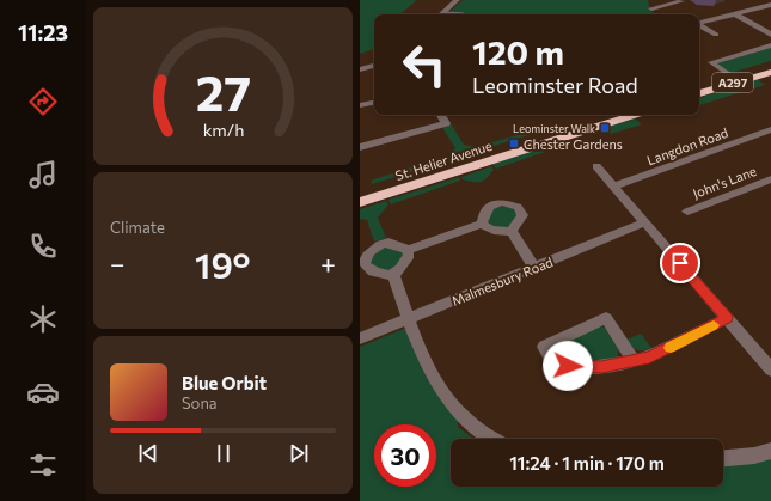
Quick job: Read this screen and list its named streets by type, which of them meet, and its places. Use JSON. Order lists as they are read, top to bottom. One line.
{"streets":{"highway":["A297","St. Helier Avenue"],"street":["Langdon Road","John's Lane","Malmesbury Road"]},"places":{"transit":["Leominster Walk","Chester Gardens"]},"page":{"tabs":"11:23","turn":["120 m","Leominster Road"],"tile":"Climate","heat":["−","19°","+"],"song":["Blue Orbit","Sona"],"limit":"30","trip":"11:24 · 1 min · 170 m","gauge":["27","km/h"]}}
